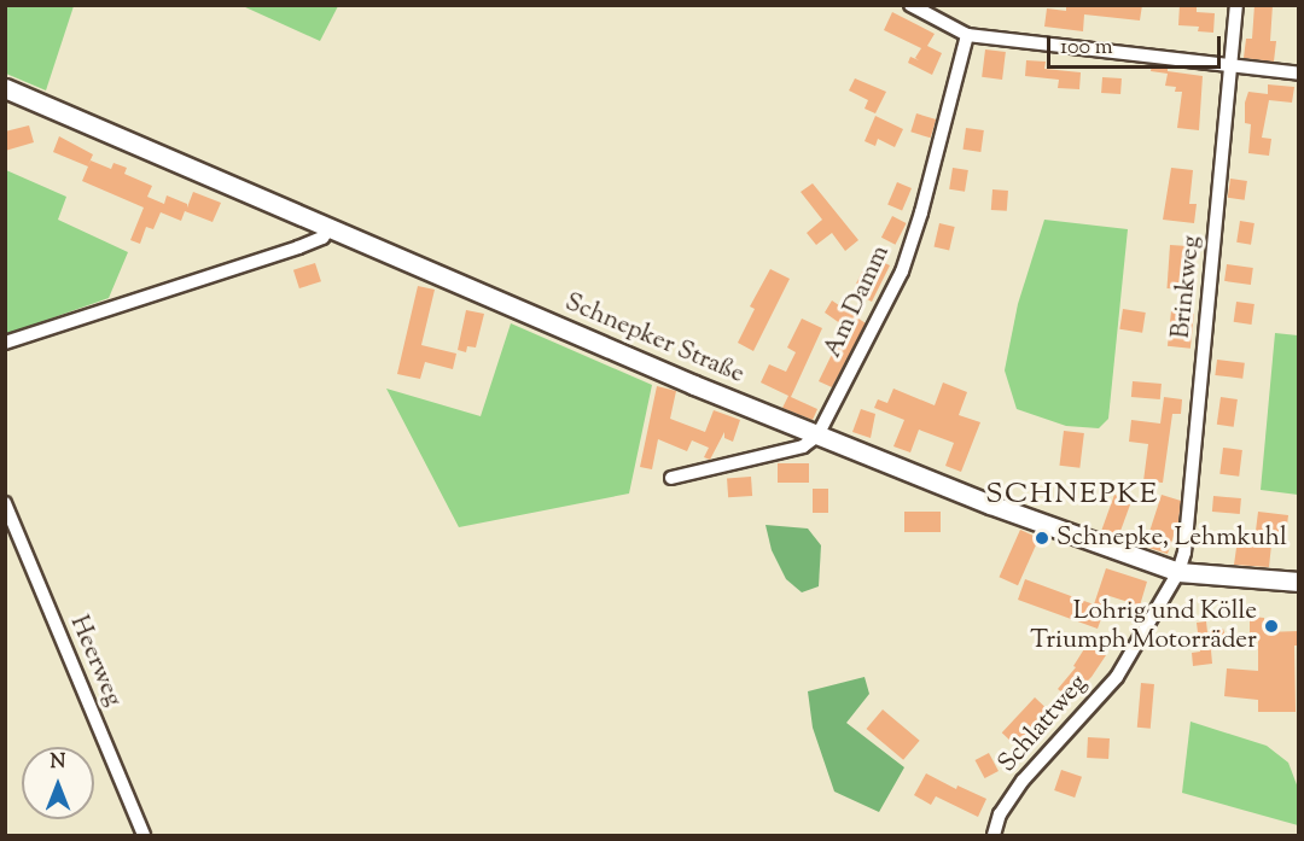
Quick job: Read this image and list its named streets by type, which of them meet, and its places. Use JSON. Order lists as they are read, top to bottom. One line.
{"streets":{"main road":["Schnepker Straße"],"street":["Brinkweg","Am Damm","Heerweg","Schlattweg"]},"crossings":[["Brinkweg","Schnepker Straße"],["Brinkweg","Schlattweg"],["Am Damm","Schnepker Straße"],["Schnepker Straße","Schlattweg"]],"districts":["SCHNEPKE"],"places":["Schnepke, Lehmkuhl","Lohrig und Kölle Triumph Motorräder"],"scale_bar":"100 m","north":"top"}
